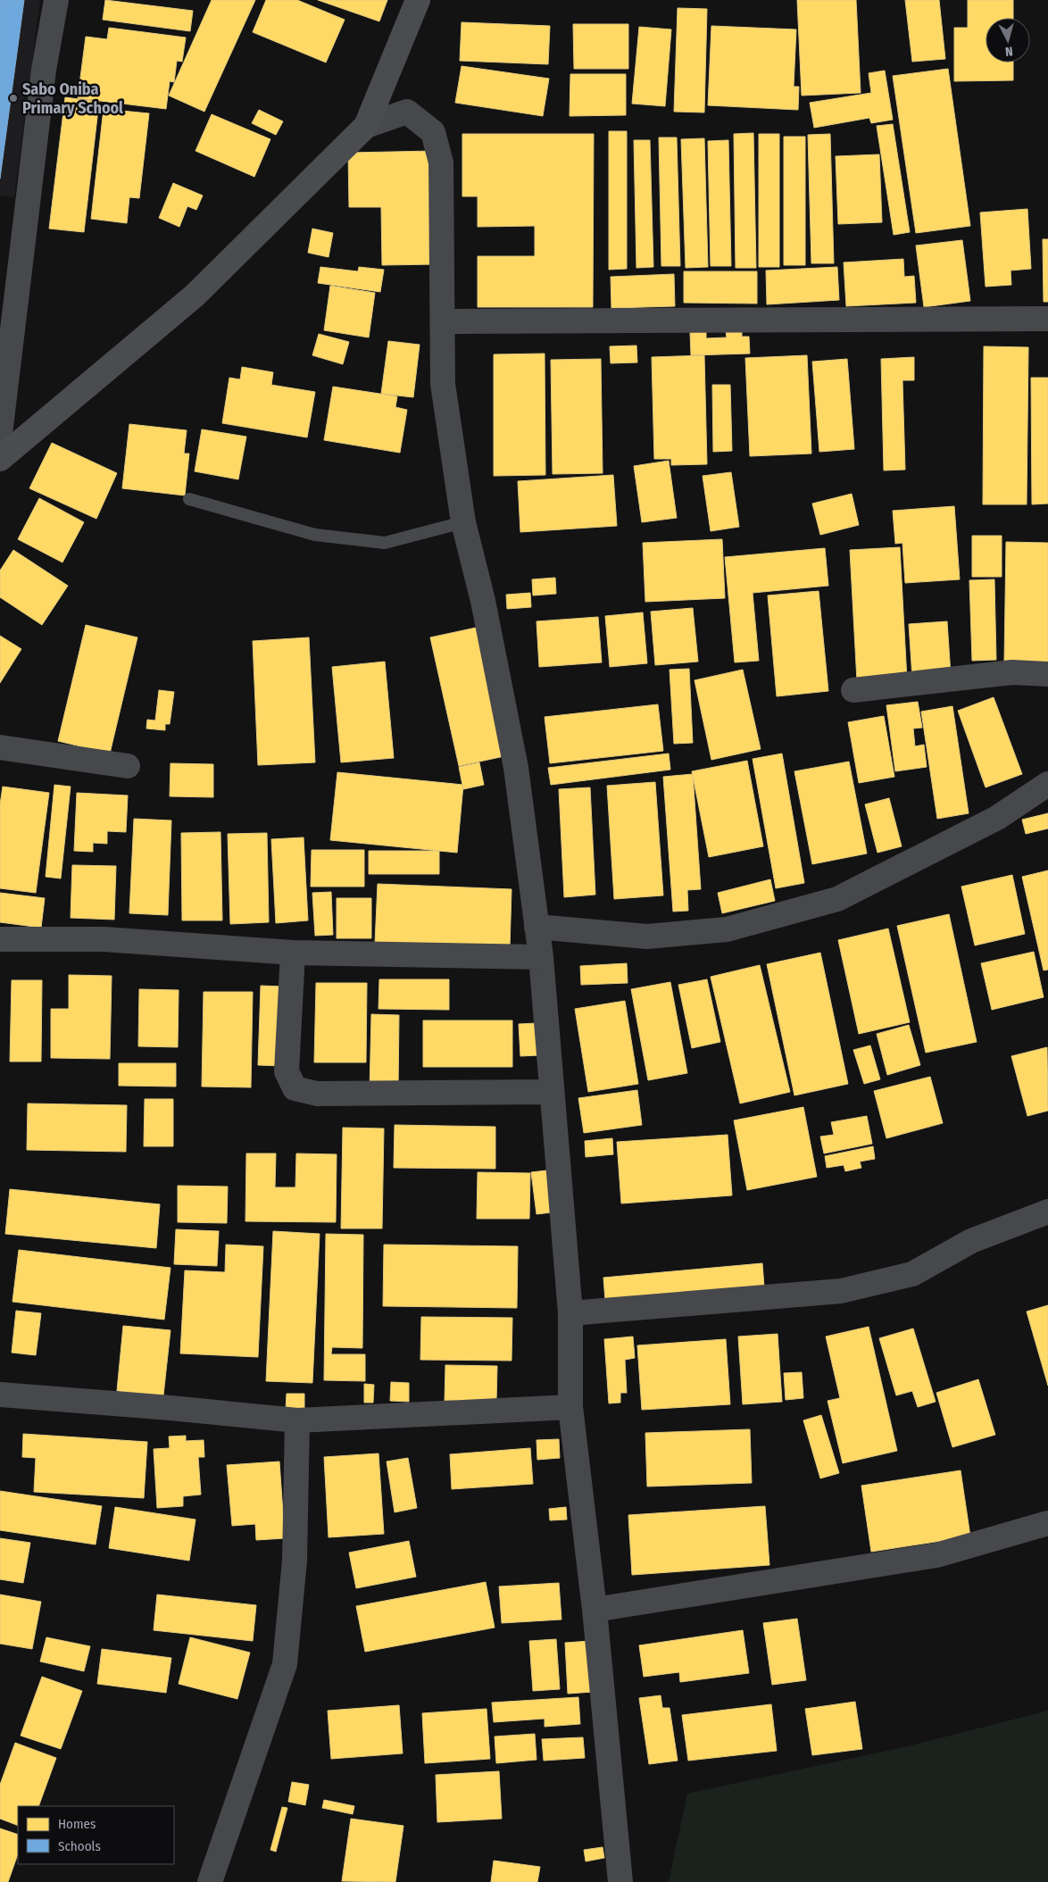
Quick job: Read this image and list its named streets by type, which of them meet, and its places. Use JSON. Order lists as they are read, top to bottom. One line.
{"places":["Sabo Oniba Primary School"],"legend":["Homes","Schools"],"north":"bottom"}
